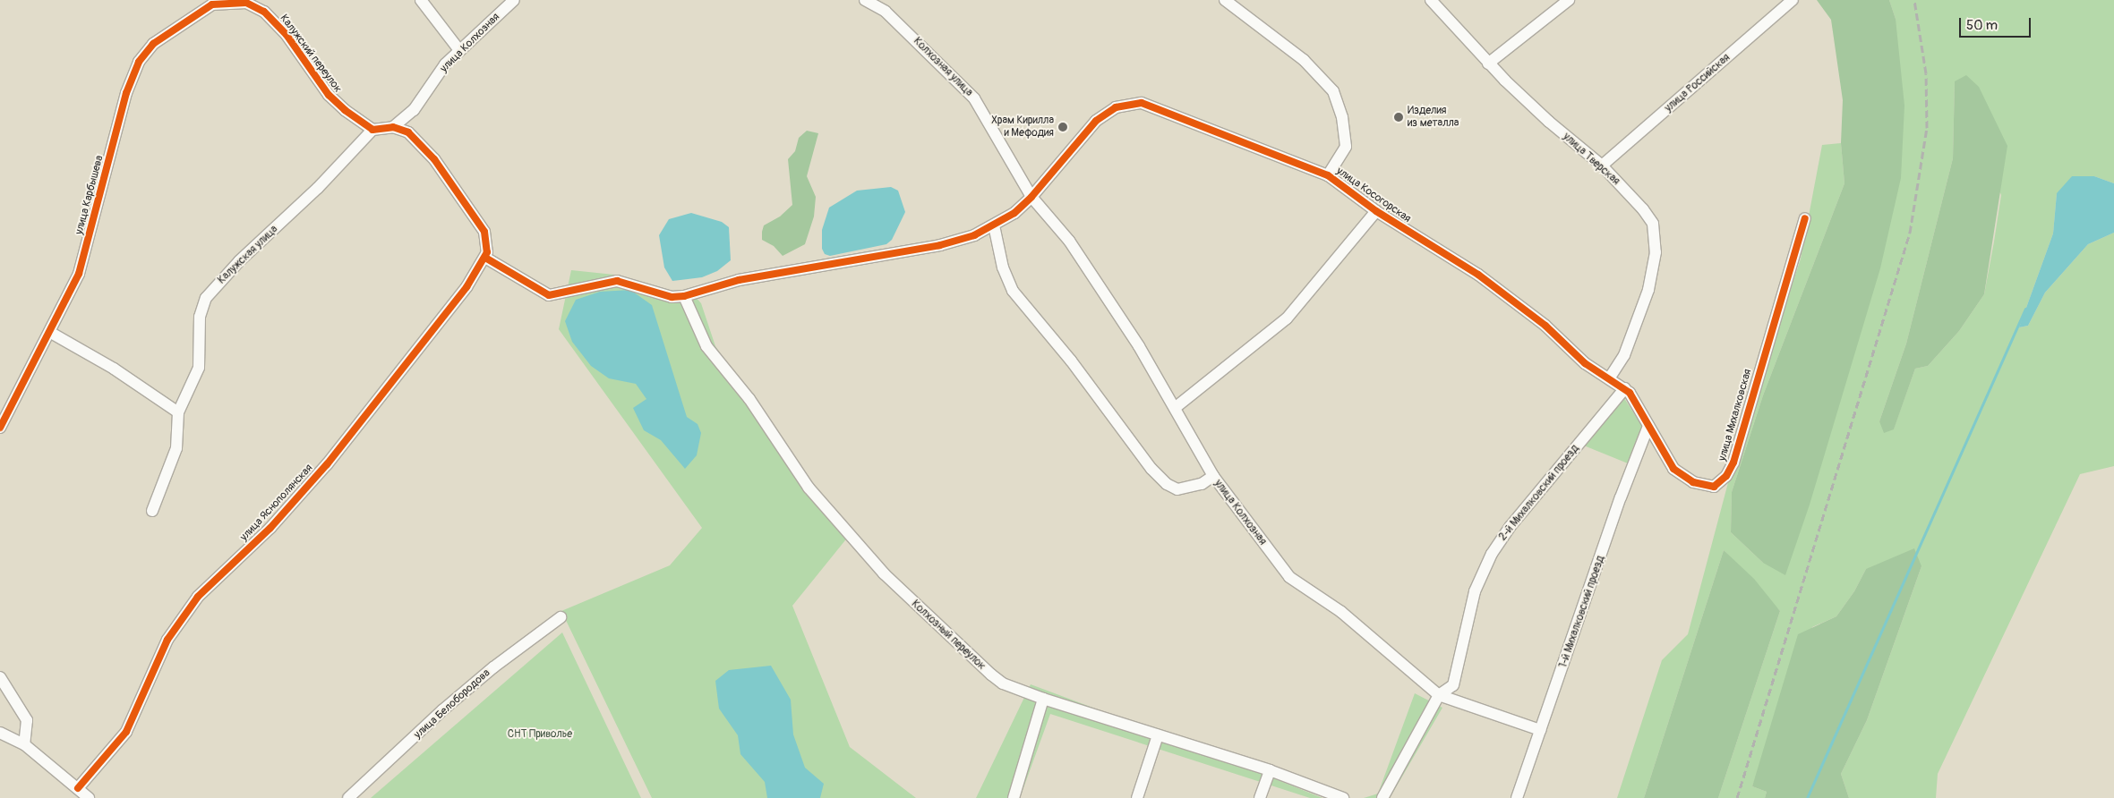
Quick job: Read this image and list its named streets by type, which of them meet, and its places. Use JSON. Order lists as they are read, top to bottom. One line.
{"streets":{"street":["улица Колхозная","Калужский переулок","Колхозная улица","улица Российская","улица Тверская","улица Карбышева","улица Косогорская","Калужская улица","улица Михалковская","2-й Михалковский проезд","улица Яснополянская","1-й Михалковский проезд","Колхозный переулок","улица Белобородова"]},"crossings":[["улица Колхозная","Колхозная улица"],["улица Колхозная","улица Косогорская"],["улица Колхозная","2-й Михалковский проезд"],["улица Колхозная","1-й Михалковский проезд"],["Калужский переулок","улица Карбышева"],["Калужский переулок","Калужская улица"],["Колхозная улица","улица Косогорская"],["улица Российская","улица Тверская"],["улица Тверская","улица Косогорская"],["улица Тверская","улица Михалковская"],["улица Косогорская","улица Михалковская"],["улица Косогорская","Колхозный переулок"],["улица Михалковская","2-й Михалковский проезд"],["улица Михалковская","1-й Михалковский проезд"]],"parks":["СНТ Приволье"],"places":["Изделия из металла","Храм Кирилла и Мефодия"],"scale_bar":"50 m"}
